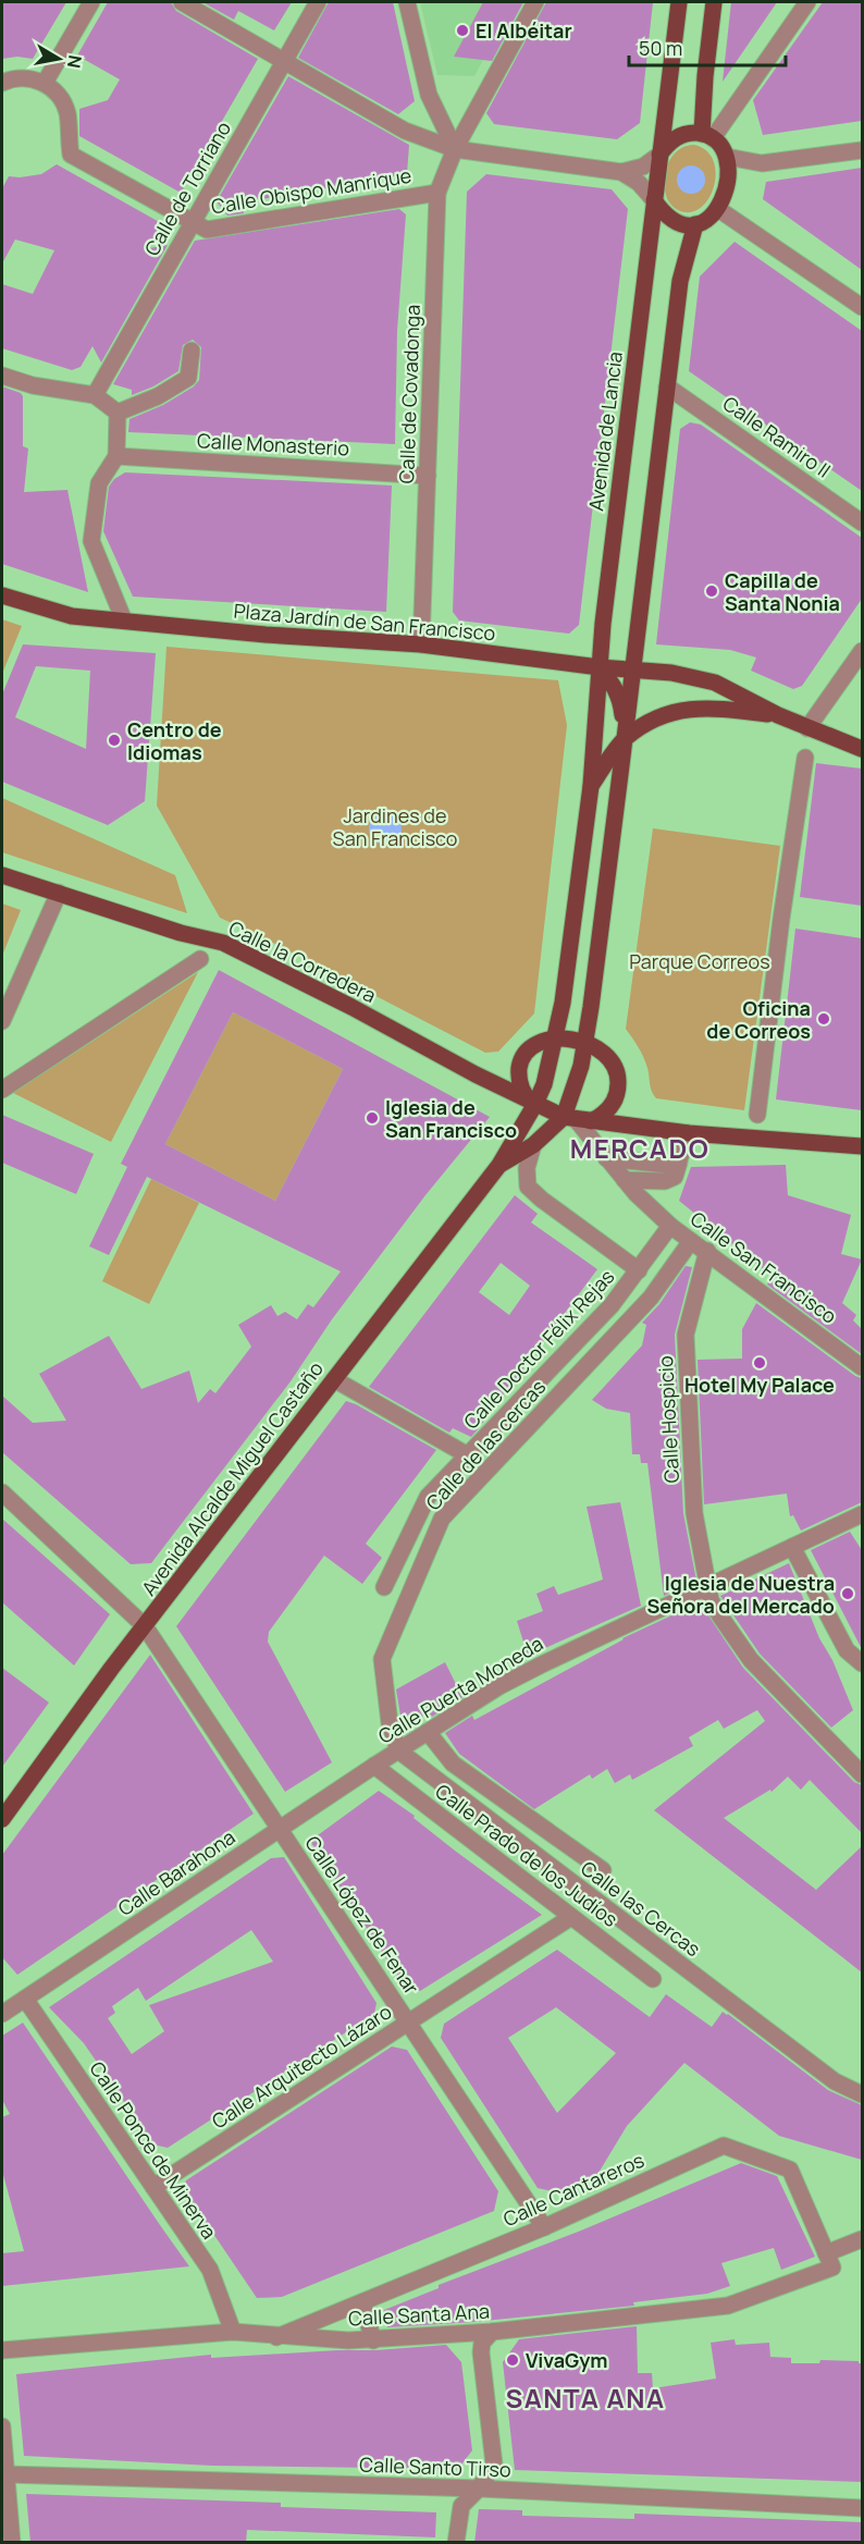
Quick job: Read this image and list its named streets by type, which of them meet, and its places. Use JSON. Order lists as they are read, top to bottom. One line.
{"streets":{"main road":["Avenida de Lancia","Plaza Jardín de San Francisco","Calle la Corredera","Avenida Alcalde Miguel Castaño"],"street":["Calle de Torriano","Calle Obispo Manrique","Calle de Covadonga","Calle Ramiro II","Calle Monasterio","Calle San Francisco","Calle Doctor Félix Rejas","Calle Hospicio","Calle de las cercas","Calle Puerta Moneda","Calle Prado de los Judíos","Calle Barahona","Calle las Cercas","Calle López de Fenar","Calle Arquitecto Lázaro","Calle Ponce de Minerva","Calle Cantareros","Calle Santa Ana","Calle Santo Tirso"]},"crossings":[["Calle de Torriano","Calle Obispo Manrique"],["Calle Obispo Manrique","Calle de Covadonga"],["Calle de Covadonga","Calle Monasterio"],["Calle de Covadonga","Plaza Jardín de San Francisco"],["Avenida de Lancia","Plaza Jardín de San Francisco"],["Calle San Francisco","Calle Hospicio"],["Calle San Francisco","Calle de las cercas"],["Calle Doctor Félix Rejas","Avenida Alcalde Miguel Castaño"],["Calle Hospicio","Calle Puerta Moneda"],["Calle de las cercas","Calle Puerta Moneda"],["Calle de las cercas","Calle las Cercas"],["Avenida Alcalde Miguel Castaño","Calle López de Fenar"],["Calle Puerta Moneda","Calle Prado de los Judíos"],["Calle Puerta Moneda","Calle Barahona"],["Calle Puerta Moneda","Calle las Cercas"],["Calle Prado de los Judíos","Calle Barahona"],["Calle Prado de los Judíos","Calle Arquitecto Lázaro"],["Calle Barahona","Calle López de Fenar"],["Calle Barahona","Calle Ponce de Minerva"],["Calle López de Fenar","Calle Arquitecto Lázaro"],["Calle López de Fenar","Calle Cantareros"],["Calle Arquitecto Lázaro","Calle Ponce de Minerva"],["Calle Ponce de Minerva","Calle Santa Ana"],["Calle Cantareros","Calle Santa Ana"]],"districts":["MERCADO","SANTA ANA"],"parks":["Jardines de San Francisco","Parque Correos"],"places":["El Albéitar","Capilla de Santa Nonia","Centro de Idiomas","Oficina de Correos","Iglesia de San Francisco","Hotel My Palace","Iglesia de Nuestra Señora del Mercado","VivaGym"],"scale_bar":"50 m","north":"right"}
